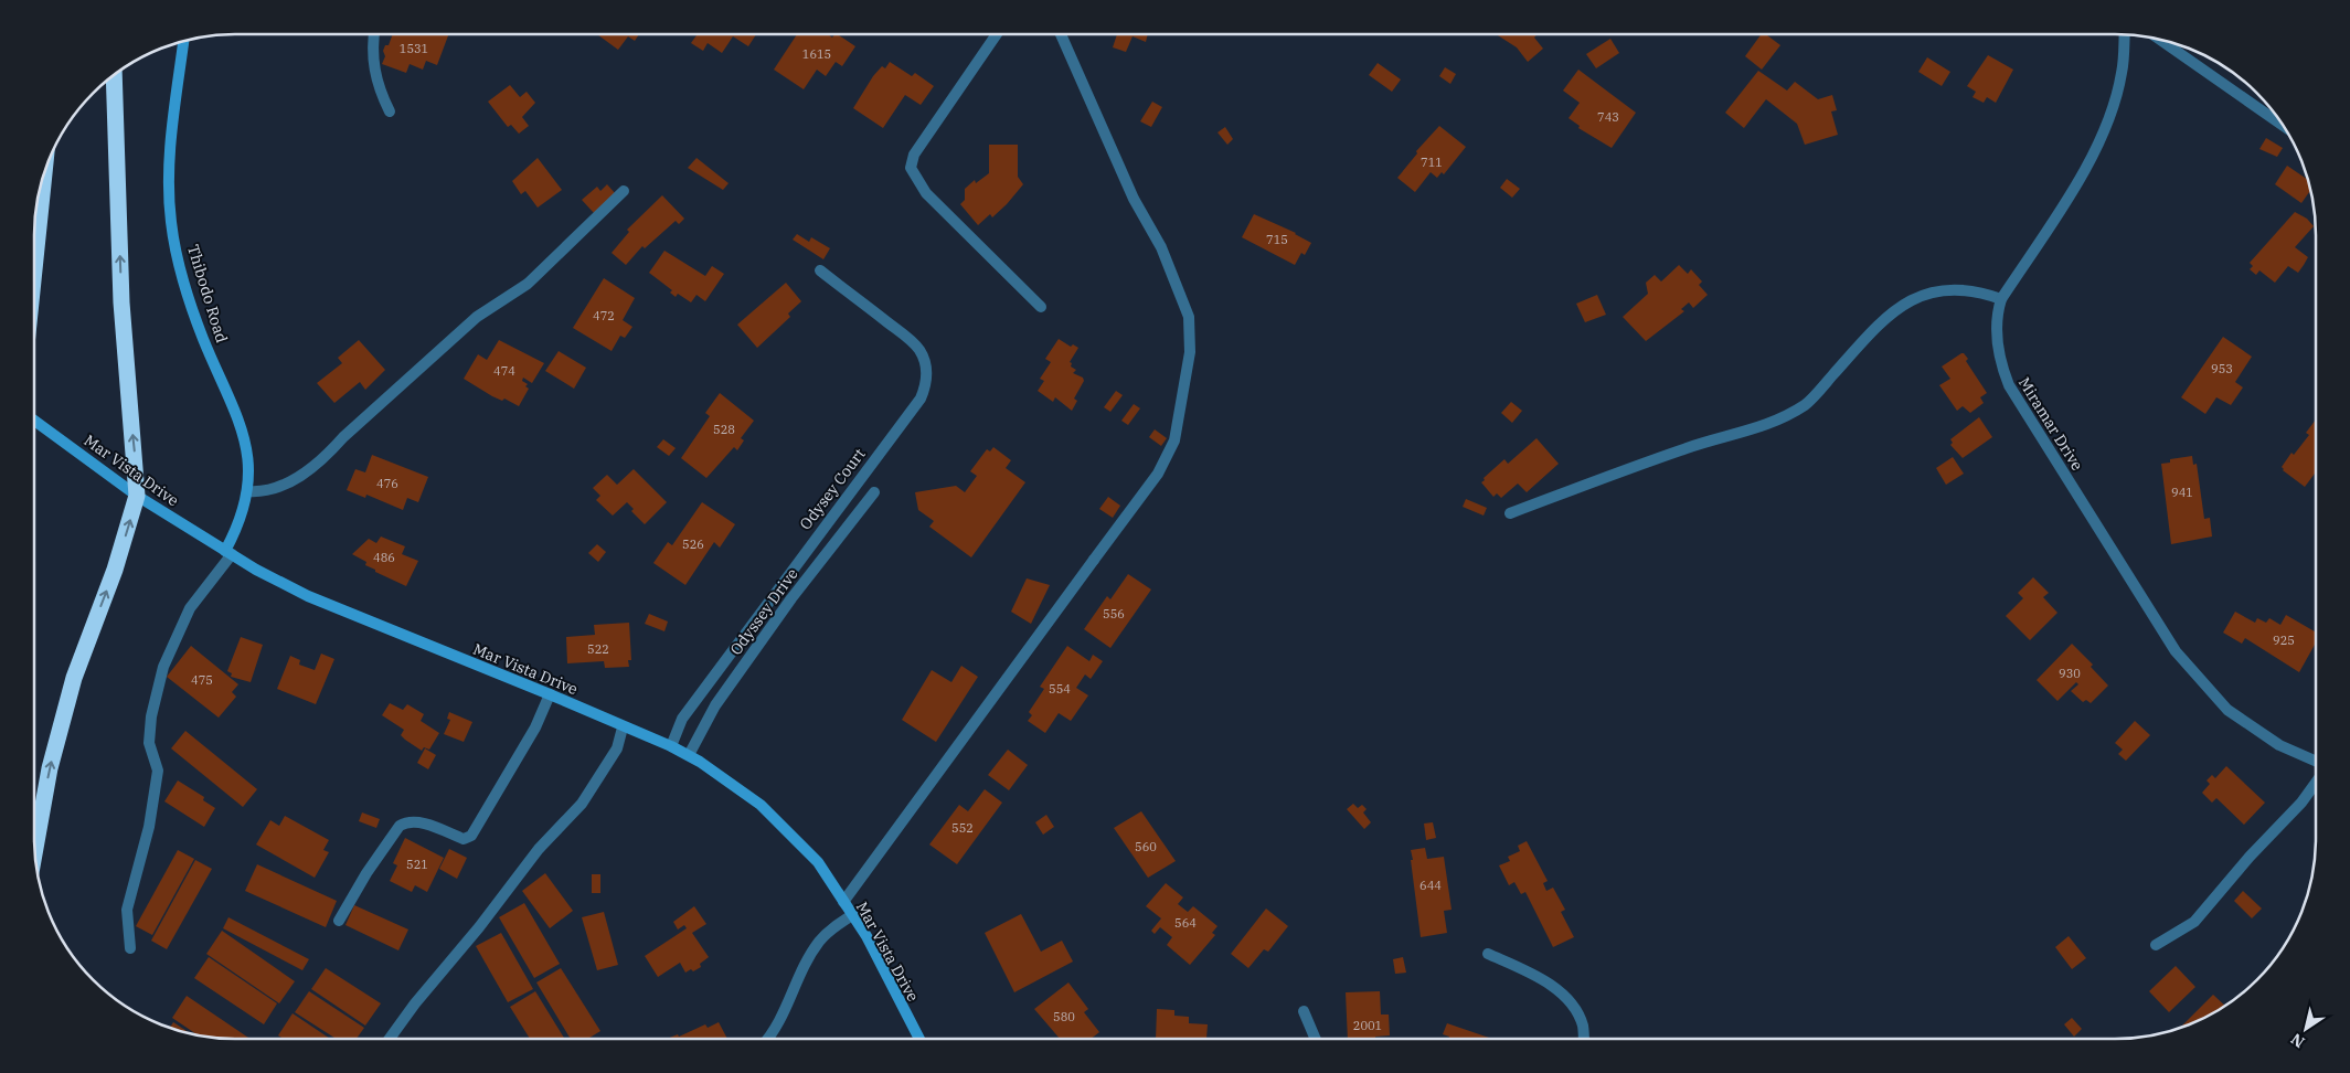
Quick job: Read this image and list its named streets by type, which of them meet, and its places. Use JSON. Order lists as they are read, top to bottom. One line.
{"streets":{"street":["Thibodo Road","Miramar Drive","Mar Vista Drive","Odysey Court","Odyssey Drive"]},"crossings":[["Thibodo Road","Mar Vista Drive"],["Mar Vista Drive","Odysey Court"],["Mar Vista Drive","Odyssey Drive"]],"house_numbers":["1531","1615","743","711","715","472","953","474","528","476","941","526","486","556","925","522","930","475","554","552","560","521","644","564","580","2001"],"north":"bottom left"}
